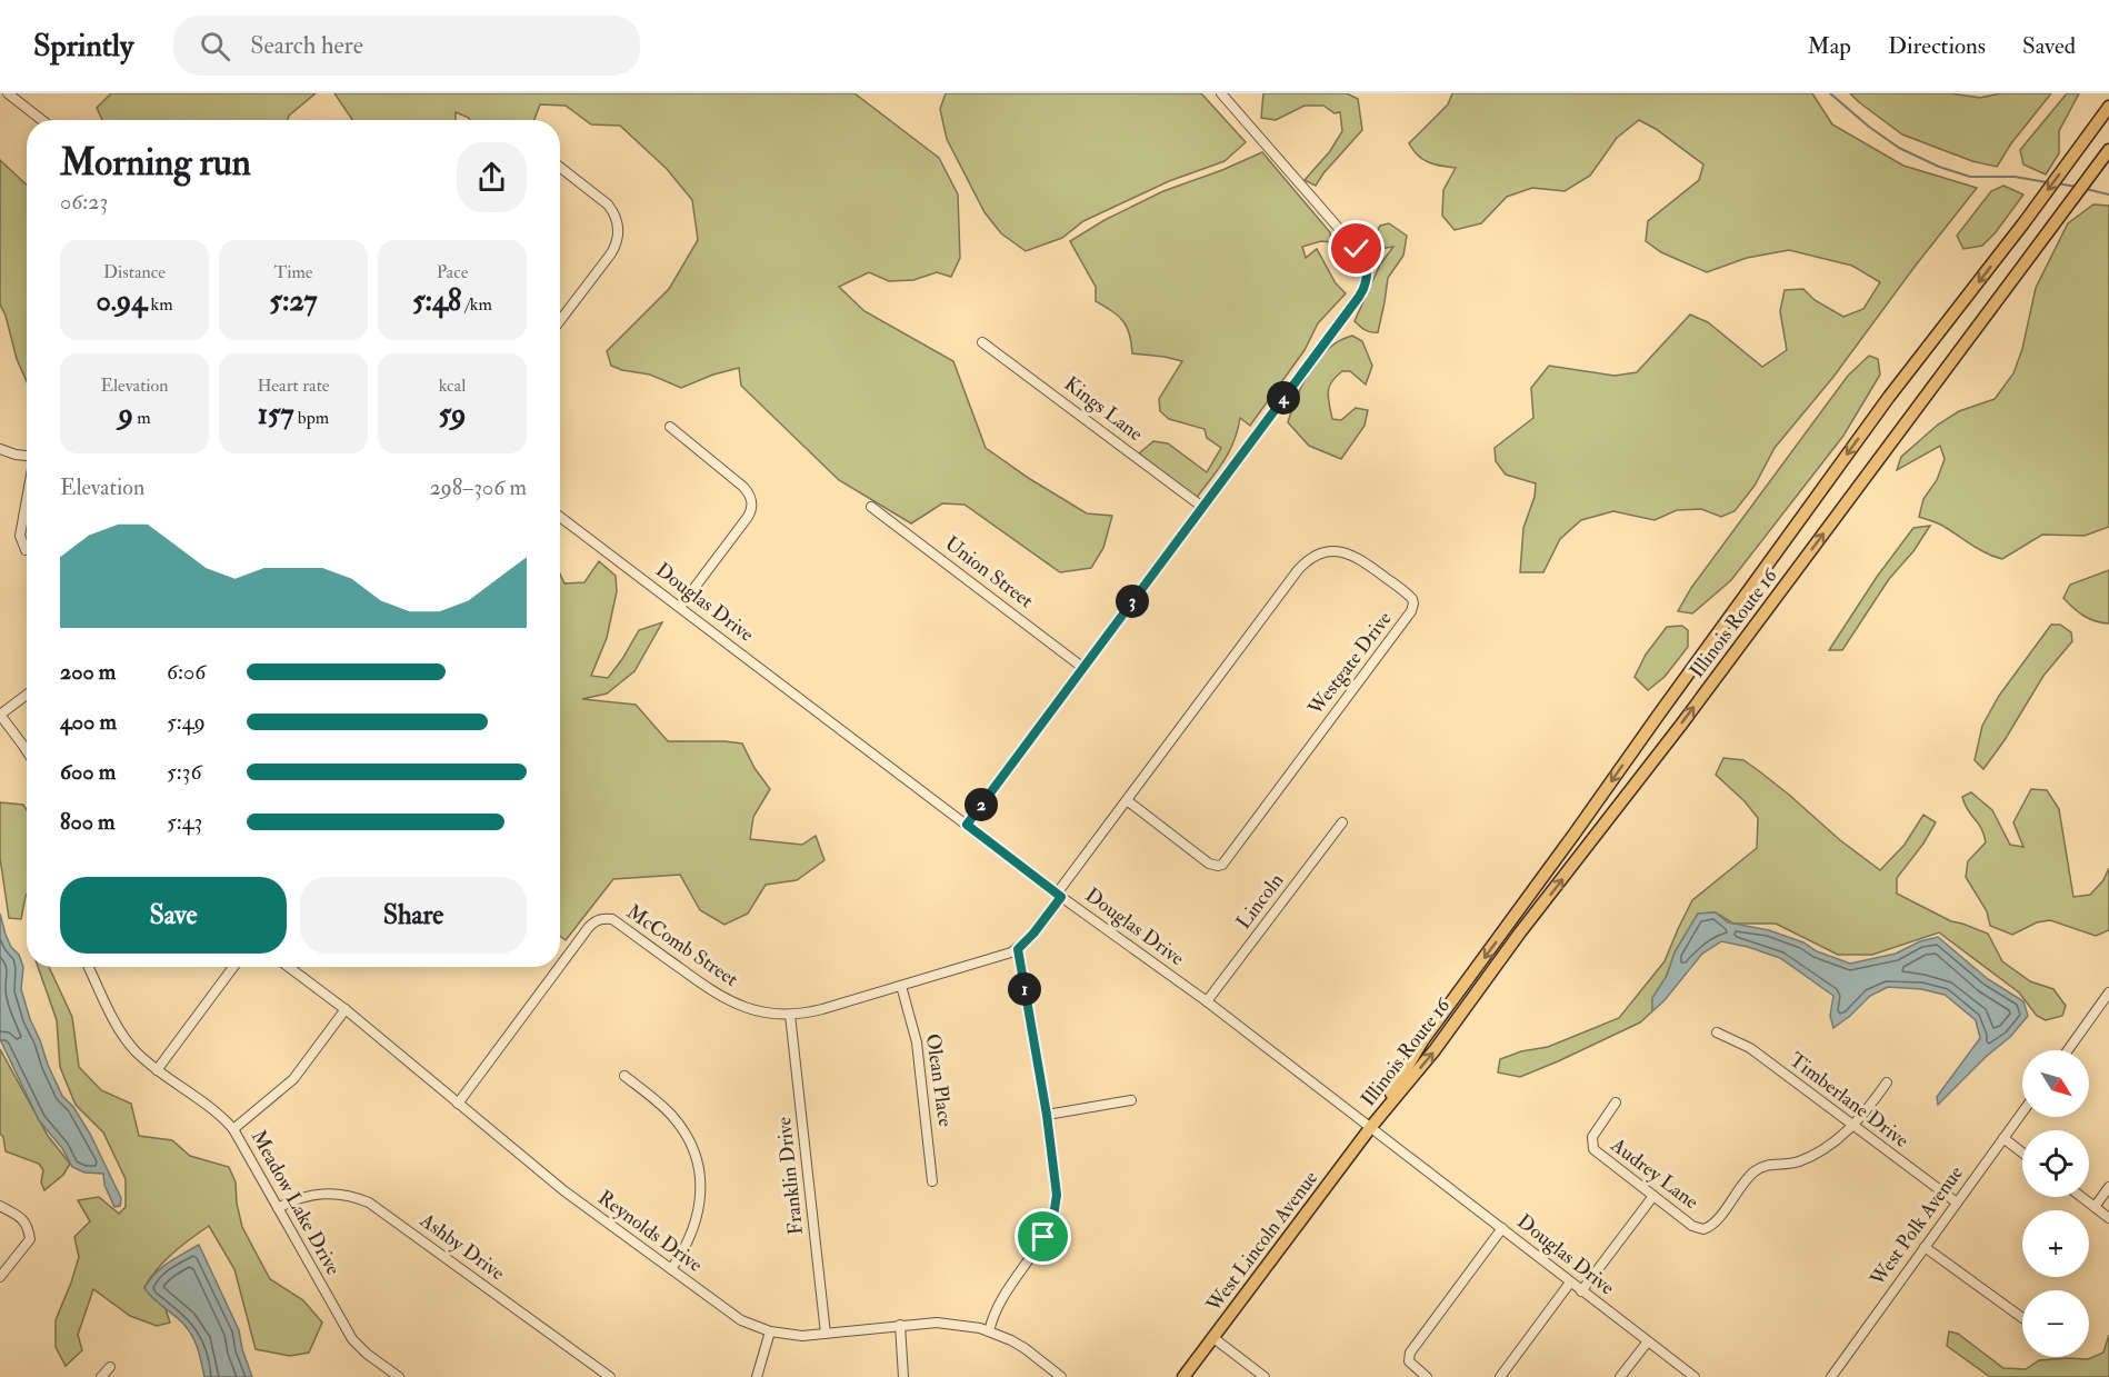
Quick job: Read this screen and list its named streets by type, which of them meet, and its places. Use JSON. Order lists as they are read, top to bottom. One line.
{"streets":{"main road":["Illinois Route 16","West Lincoln Avenue"],"street":["Kings Lane","Union Street","Douglas Drive","Westgate Drive","Lincoln","McComb Street","Olean Place","Timberlane Drive","Audrey Lane","Franklin Drive","Meadow Lake Drive","West Polk Avenue","Reynolds Drive","Ashby Drive"]},"crossings":[["Douglas Drive","Illinois Route 16"],["Douglas Drive","Westgate Drive"],["Douglas Drive","Lincoln"],["Douglas Drive","McComb Street"],["Douglas Drive","West Lincoln Avenue"],["Illinois Route 16","West Lincoln Avenue"],["Westgate Drive","McComb Street"],["McComb Street","Olean Place"],["McComb Street","Franklin Drive"],["McComb Street","Reynolds Drive"],["Timberlane Drive","Audrey Lane"],["Timberlane Drive","West Polk Avenue"],["Franklin Drive","Reynolds Drive"],["Meadow Lake Drive","Ashby Drive"]],"north":"bottom right","page":{"header":"Sprintly","search":"Search here","nav":["Map","Directions","Saved"],"heading":["Morning run","06:23"],"stats":[["Distance","0.94 km"],["Time","5:27"],["Pace","5:48 /km"],["Elevation","9 m"],["Heart rate","157 bpm"],["kcal","59"]],"pins":["4","3","2","1"],"chart":["Elevation","298–306 m"],"list":[{"name":"200 m","note":"6:06"},{"name":"400 m","note":"5:49"},{"name":"600 m","note":"5:36"},{"name":"800 m","note":"5:43"}],"buttons":["Save","Share"],"map_buttons":["+","−"]}}
